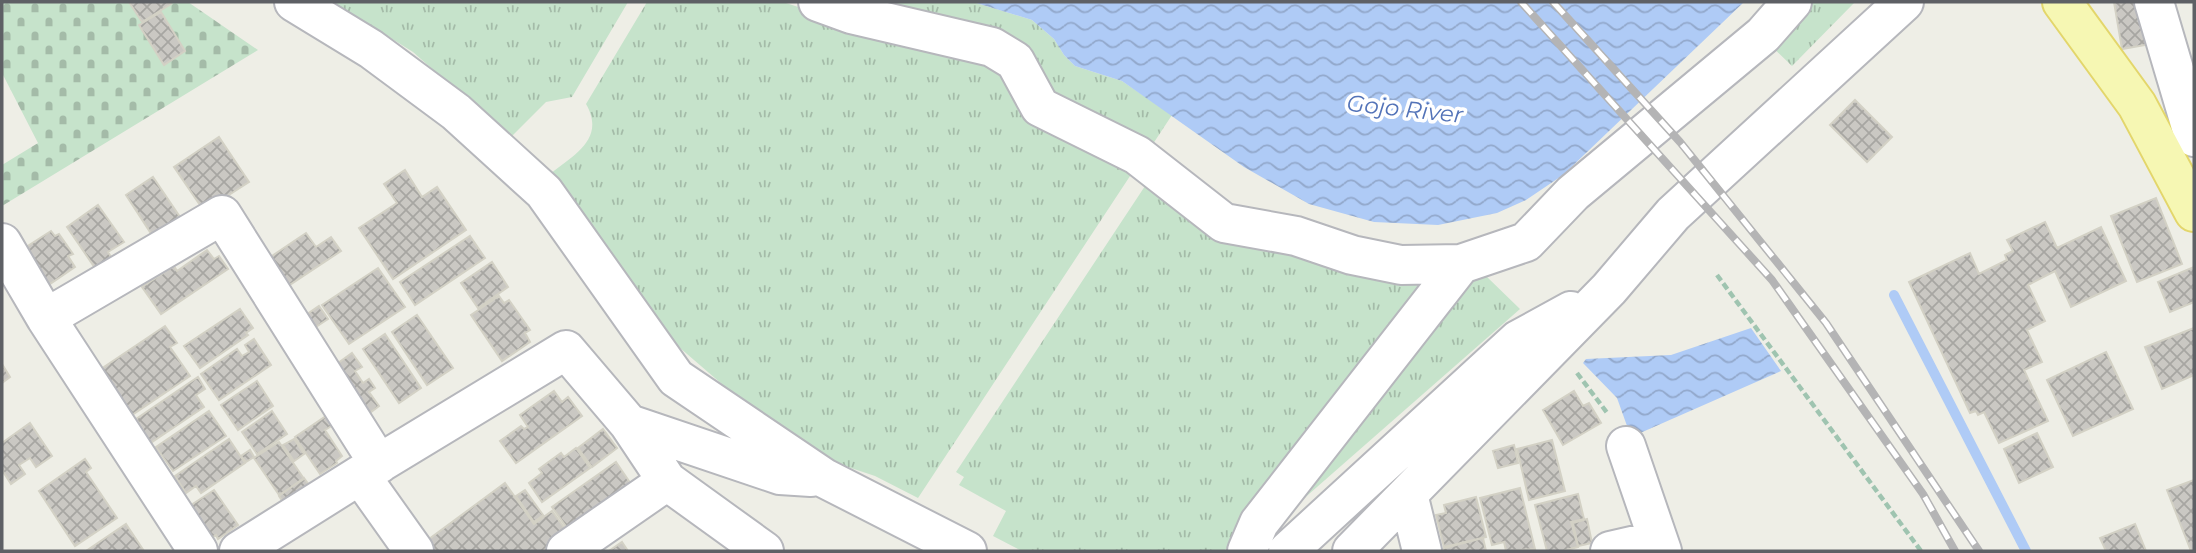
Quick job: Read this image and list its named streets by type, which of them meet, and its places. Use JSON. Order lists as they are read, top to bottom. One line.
{"water":["Gojo River"]}
